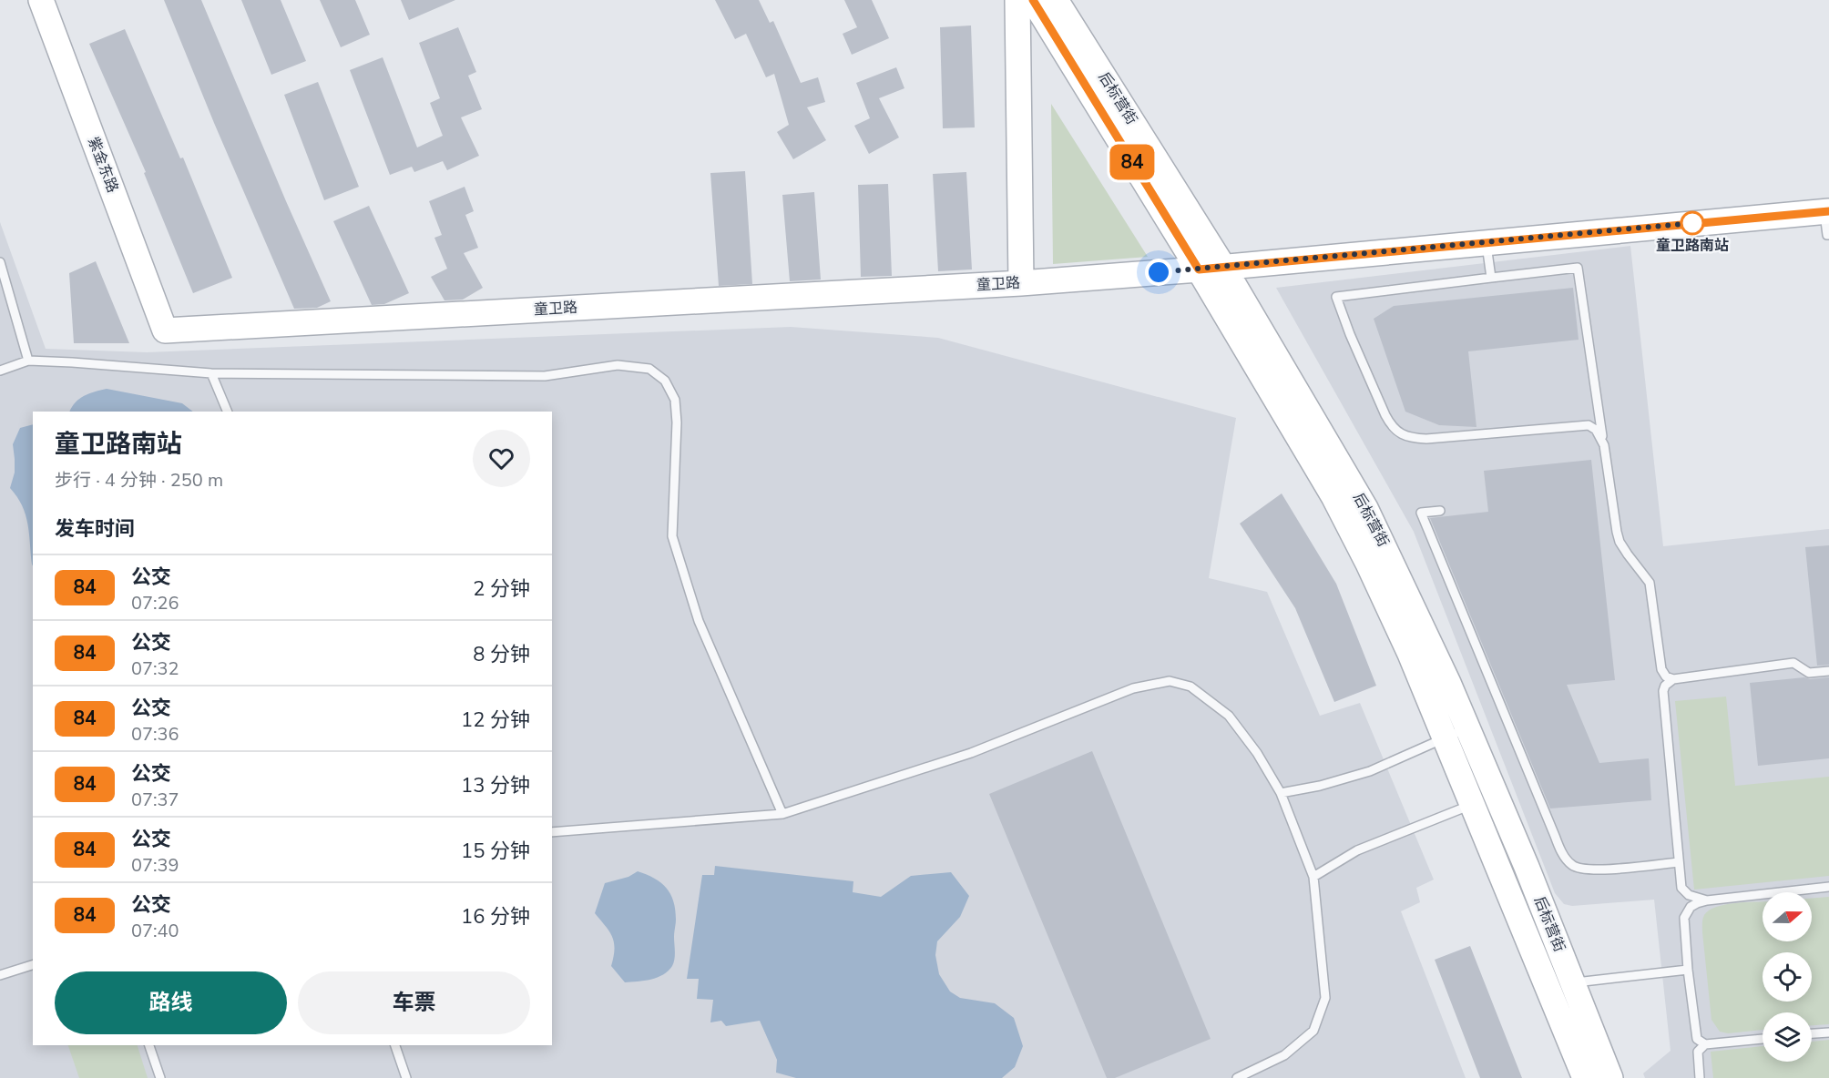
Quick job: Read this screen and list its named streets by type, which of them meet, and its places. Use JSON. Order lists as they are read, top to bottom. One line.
{"streets":{"street":["后标营街","紫金东路","童卫路"]},"crossings":[["后标营街","童卫路"],["紫金东路","童卫路"]],"places":["童卫路南站"],"lines":["bus line 84"],"north":"right","page":{"on_map":"84","heading":[["童卫路南站","步行 · 4 分钟 · 250 m"],"发车时间"],"list":[{"mark":"84","name":"公交","note":"07:26","value":"2 分钟"},{"mark":"84","name":"公交","note":"07:32","value":"8 分钟"},{"mark":"84","name":"公交","note":"07:36","value":"12 分钟"},{"mark":"84","name":"公交","note":"07:37","value":"13 分钟"},{"mark":"84","name":"公交","note":"07:39","value":"15 分钟"},{"mark":"84","name":"公交","note":"07:40","value":"16 分钟"}],"buttons":["路线","车票"]}}
